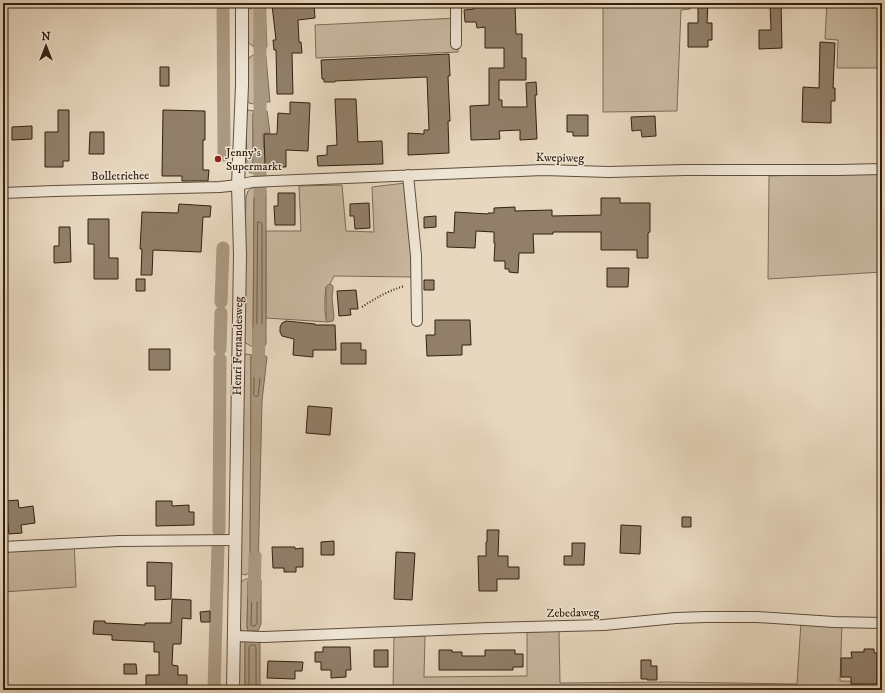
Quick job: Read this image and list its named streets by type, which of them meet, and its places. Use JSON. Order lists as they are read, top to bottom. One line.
{"streets":{"street":["Kwepiweg","Bolletriehee","Henri Fernandesweg","Zebedaweg"]},"crossings":[["Kwepiweg","Bolletriehee"],["Kwepiweg","Henri Fernandesweg"],["Bolletriehee","Henri Fernandesweg"],["Henri Fernandesweg","Zebedaweg"]],"places":["Jenny's Supermarkt"],"north":"top"}
